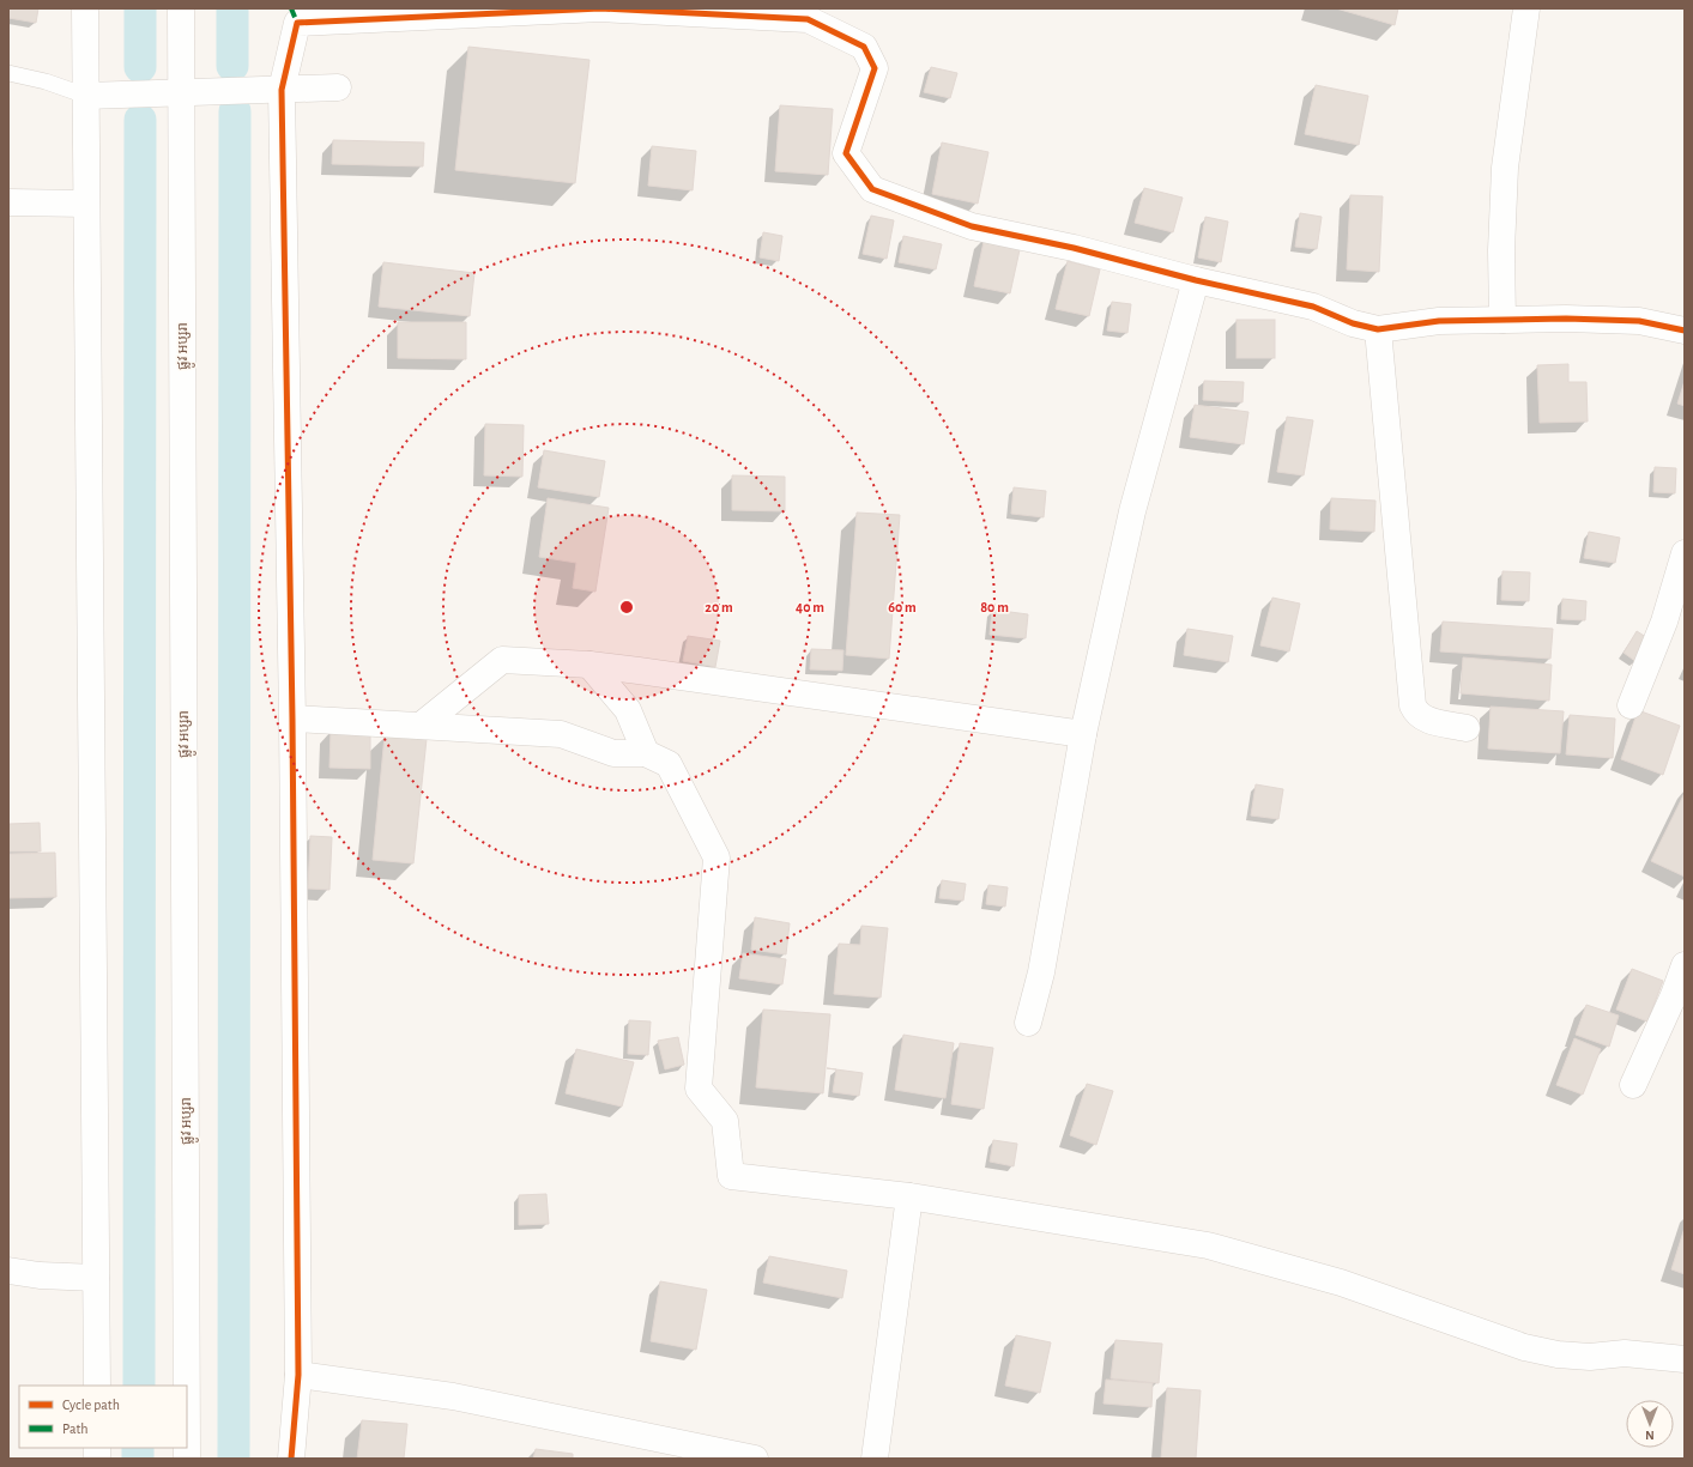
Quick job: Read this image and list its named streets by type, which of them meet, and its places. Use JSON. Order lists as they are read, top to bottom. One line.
{"streets":{"street":["ផ្លូវ អប្សរា"]},"legend":["Cycle path","Path"],"north":"bottom","rings":["20 m","40 m","60 m","80 m"]}
